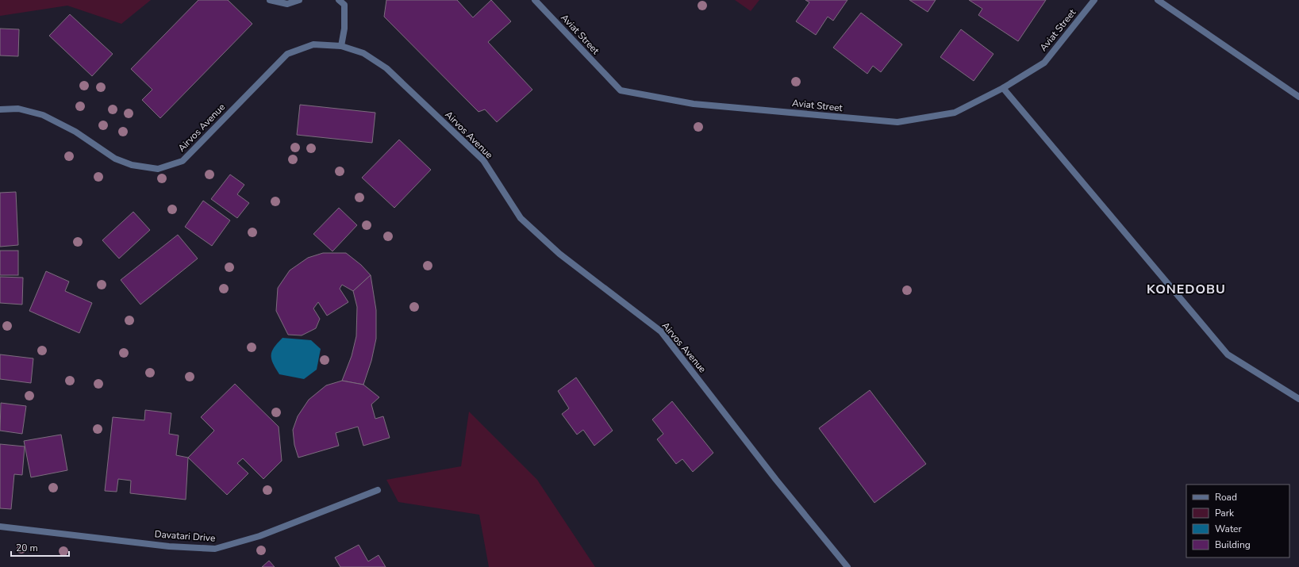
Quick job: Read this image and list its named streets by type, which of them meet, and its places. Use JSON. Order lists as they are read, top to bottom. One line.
{"streets":{"street":["Aviat Street","Airvos Avenue","Davatari Drive"]},"districts":["KONEDOBU"],"legend":["Road","Park","Water","Building"],"scale_bar":"20 m"}
